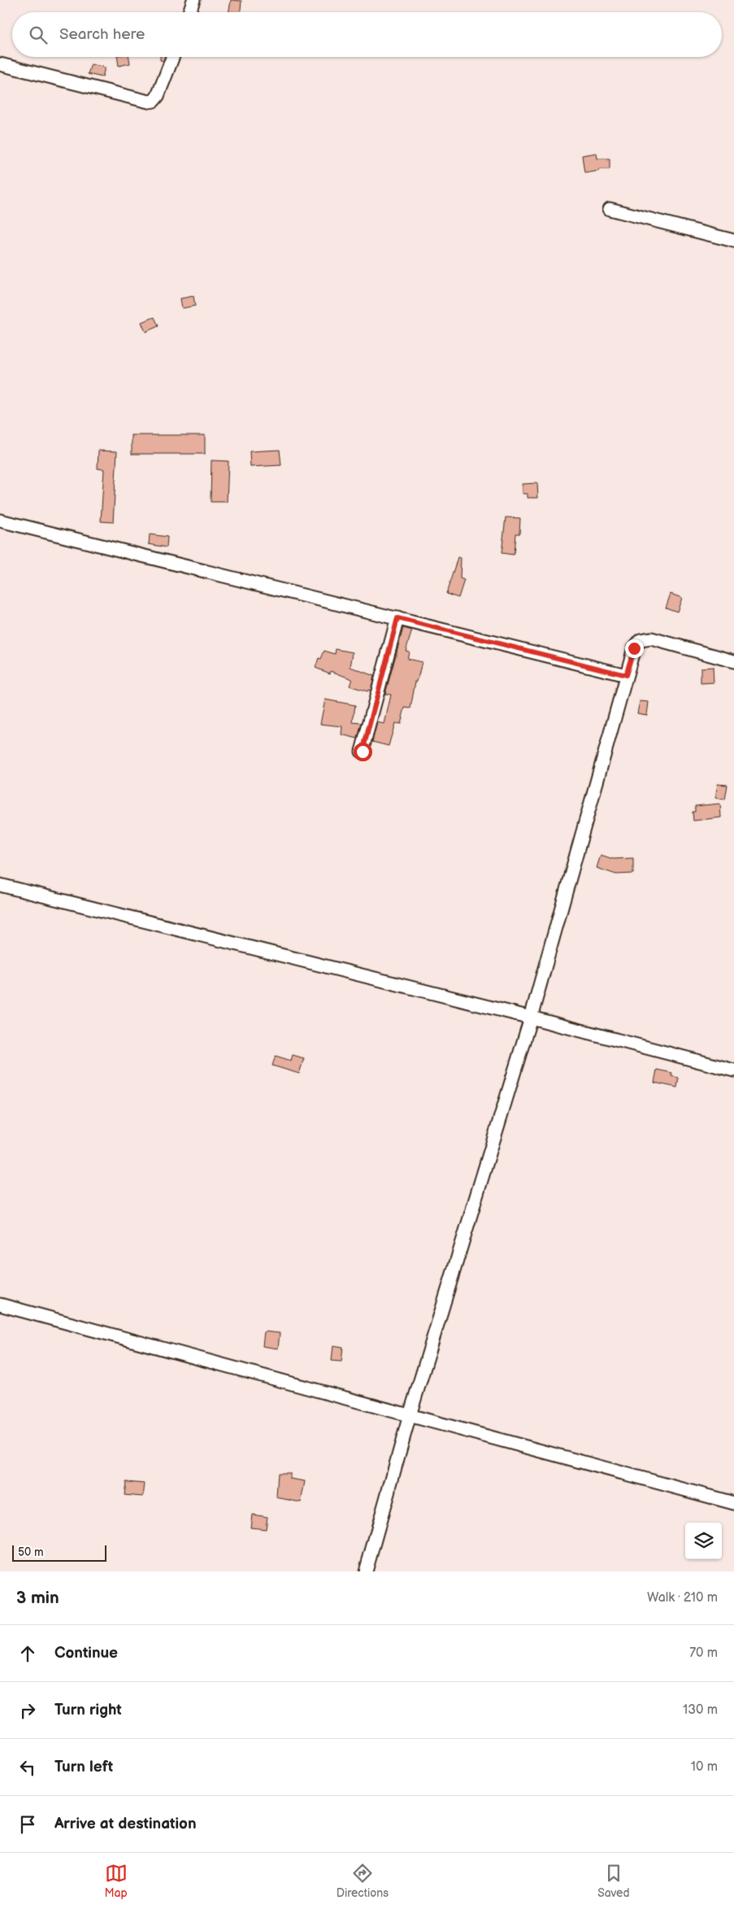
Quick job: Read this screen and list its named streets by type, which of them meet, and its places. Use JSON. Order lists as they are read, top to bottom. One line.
{"scale_bar":"50 m","page":{"search":"Search here","scale":"50 m","heading":["3 min","Walk · 210 m"],"list":[["Continue","70 m"],["Turn right","130 m"],["Turn left","10 m"],"Arrive at destination"],"nav":["Map","Directions","Saved"]}}
